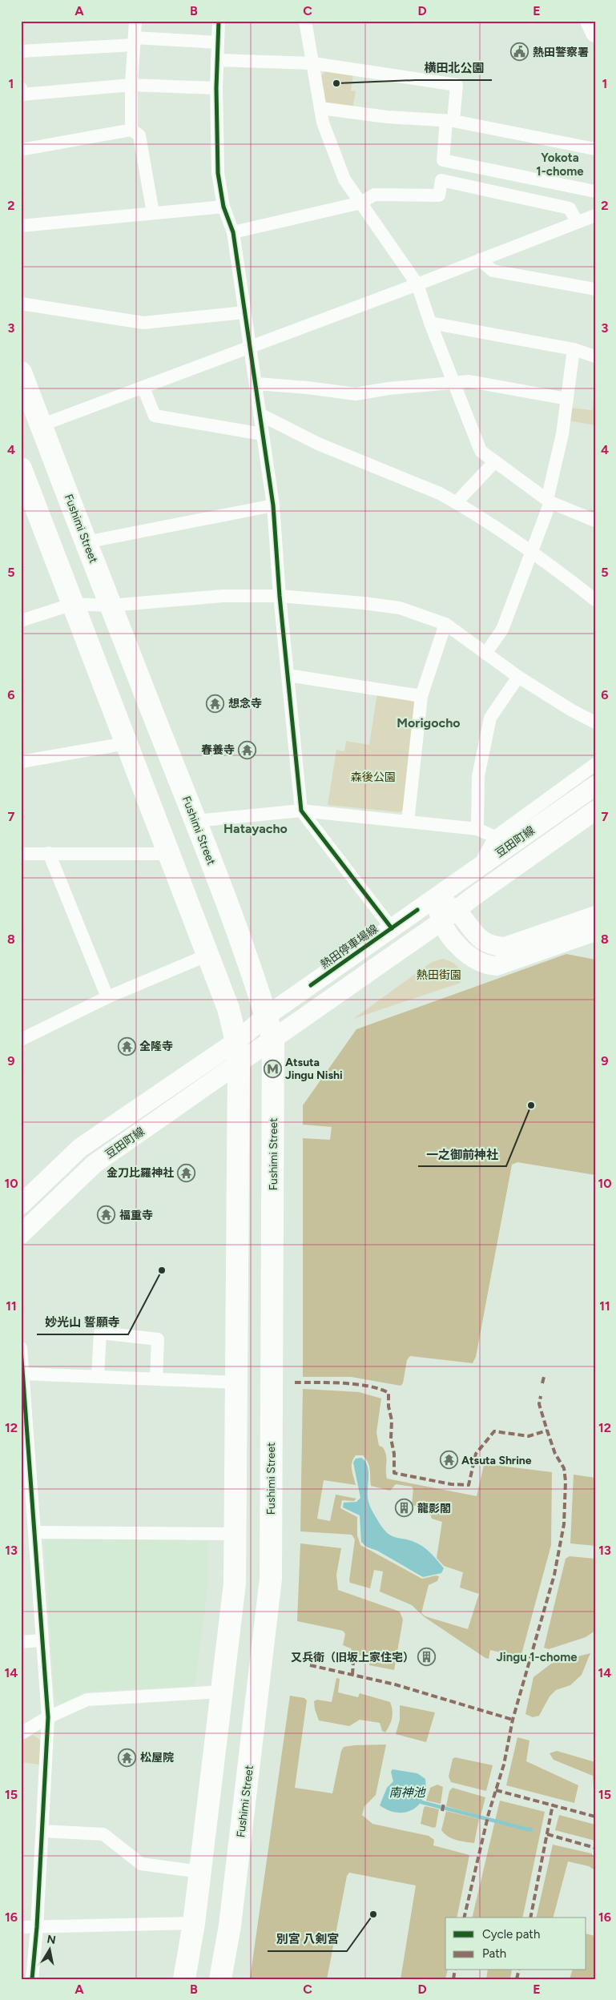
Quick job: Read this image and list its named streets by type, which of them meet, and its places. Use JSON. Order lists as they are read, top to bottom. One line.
{"streets":{"highway":["Fushimi Street"],"street":["豆田町線","熱田停車場線"]},"crossings":[["Fushimi Street","熱田停車場線"],["豆田町線","熱田停車場線"]],"districts":["Yokota 1-chome","Morigocho","Hatayacho","Jingu 1-chome"],"water":["南神池"],"parks":["森後公園","熱田街園"],"places":{"public building":["熱田警察署"],"other":["横田北公園","一之御前神社","妙光山 誓願寺","別宮 八剣宮"],"temple":["想念寺","春養寺","全隆寺","金刀比羅神社","福重寺","Atsuta Shrine","松屋院"],"metro station":["Atsuta Jingu Nishi"],"building":["龍影閣","又兵衛（旧坂上家住宅）"]},"legend":["Cycle path","Path"],"north":"top","grid":{"columns":["A","B","C","D","E"],"rows":["1","2","3","4","5","6","7","8","9","10","11","12","13","14","15","16"]}}
